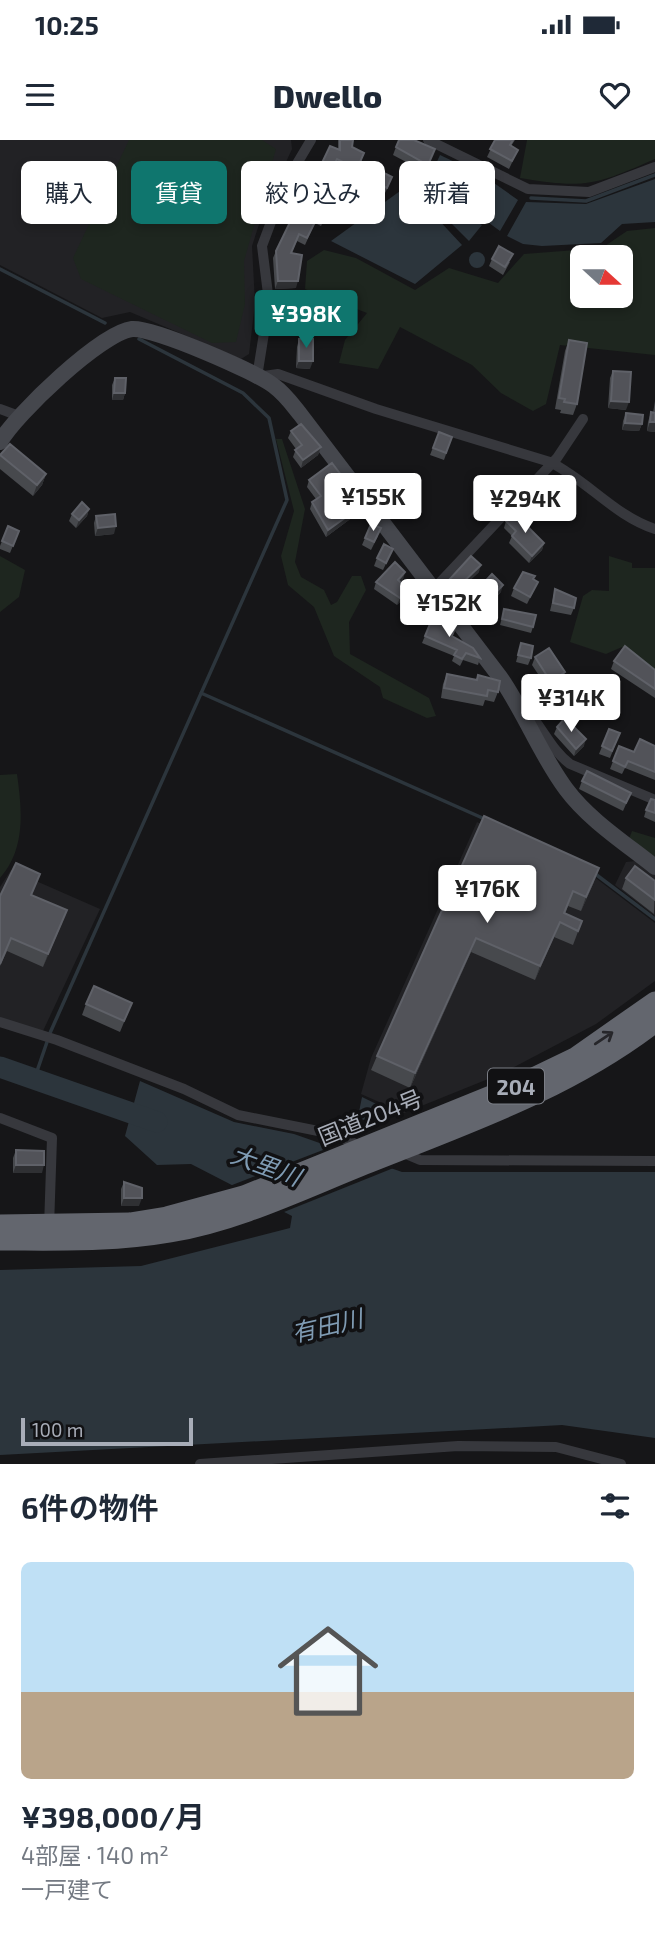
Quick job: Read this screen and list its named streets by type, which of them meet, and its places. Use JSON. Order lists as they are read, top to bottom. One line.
{"streets":{"highway":["204","国道204号"]},"water":["大里川","有田川"],"scale_bar":"100 m","north":"right","page":{"status":"10:25","header":"Dwello","chip":["購入","賃貸","絞り込み","新着"],"price":["¥398K","¥155K","¥294K","¥152K","¥314K","¥176K"],"scale":"100 m","heading":"6件の物件","list":[{"name":"¥398,000/月","note":"4部屋 · 140 m² · 一戸建て"}]}}
